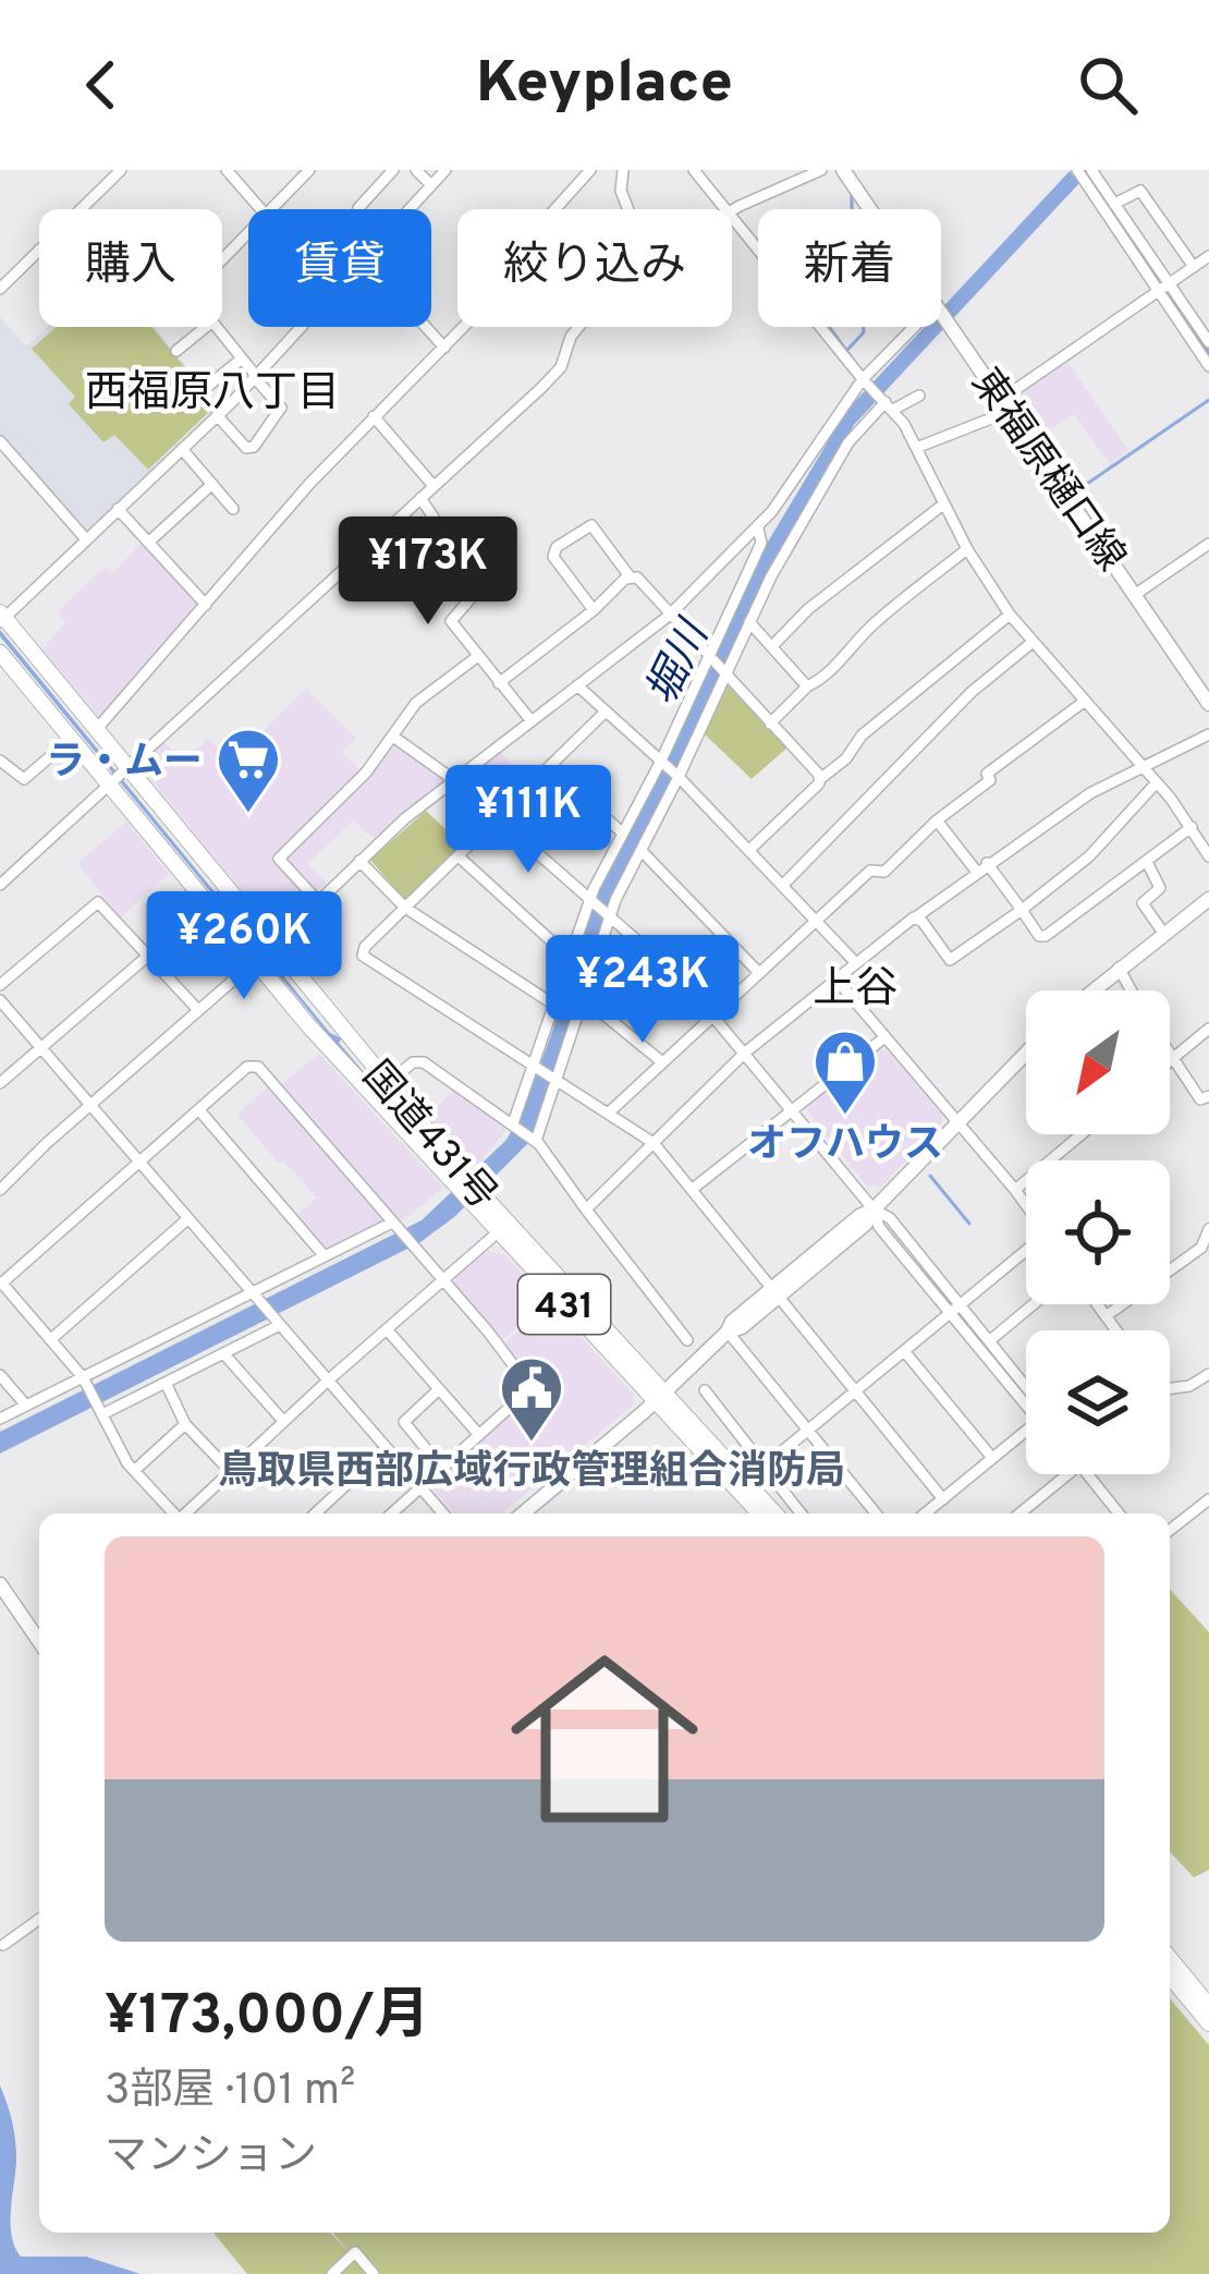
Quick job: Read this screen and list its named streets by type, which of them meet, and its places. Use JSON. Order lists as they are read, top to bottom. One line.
{"streets":{"highway":["国道431号","431"],"main road":["東福原樋口線"]},"districts":["西福原八丁目","上谷"],"water":["堀川"],"places":{"supermarket":["ラ・ムー"],"shop":["オフハウス"],"public building":["鳥取県西部広域行政管理組合消防局"]},"north":"bottom left","page":{"header":"Keyplace","chip":["購入","賃貸","絞り込み","新着"],"price":["¥173K","¥111K","¥260K","¥243K"],"list":[{"name":"¥173,000/月","note":"3部屋 · 101 m² · マンション"}]}}
